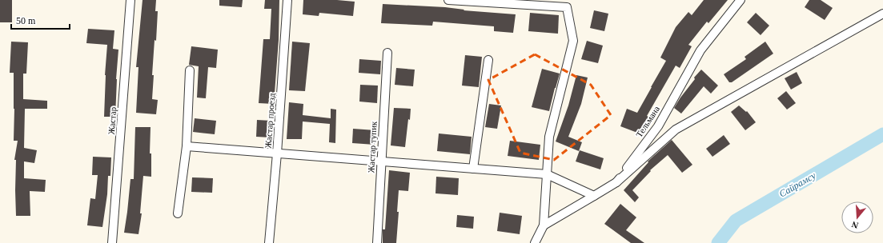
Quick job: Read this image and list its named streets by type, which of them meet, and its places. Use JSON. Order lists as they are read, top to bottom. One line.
{"streets":{"street":["Жастар","Жастар проезд","Тельмана","Жастар тупик"]},"water":["Сайрамсу"],"scale_bar":"50 m","north":"bottom"}
